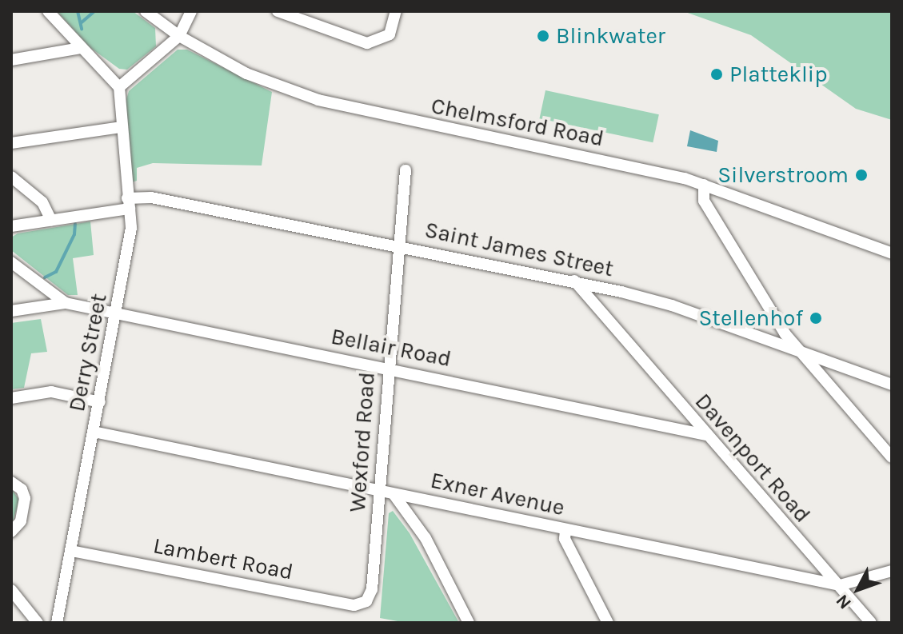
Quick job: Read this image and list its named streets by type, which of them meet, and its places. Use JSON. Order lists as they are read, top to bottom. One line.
{"streets":{"street":["Chelmsford Road","Saint James Street","Bellair Road","Derry Street","Wexford Road","Davenport Road","Exner Avenue","Lambert Road"]},"crossings":[["Saint James Street","Derry Street"],["Saint James Street","Wexford Road"],["Saint James Street","Davenport Road"],["Bellair Road","Derry Street"],["Bellair Road","Wexford Road"],["Bellair Road","Davenport Road"],["Derry Street","Exner Avenue"],["Derry Street","Lambert Road"],["Wexford Road","Exner Avenue"],["Wexford Road","Lambert Road"],["Davenport Road","Exner Avenue"]],"places":["Blinkwater","Platteklip","Silverstroom","Stellenhof"],"north":"bottom left"}
